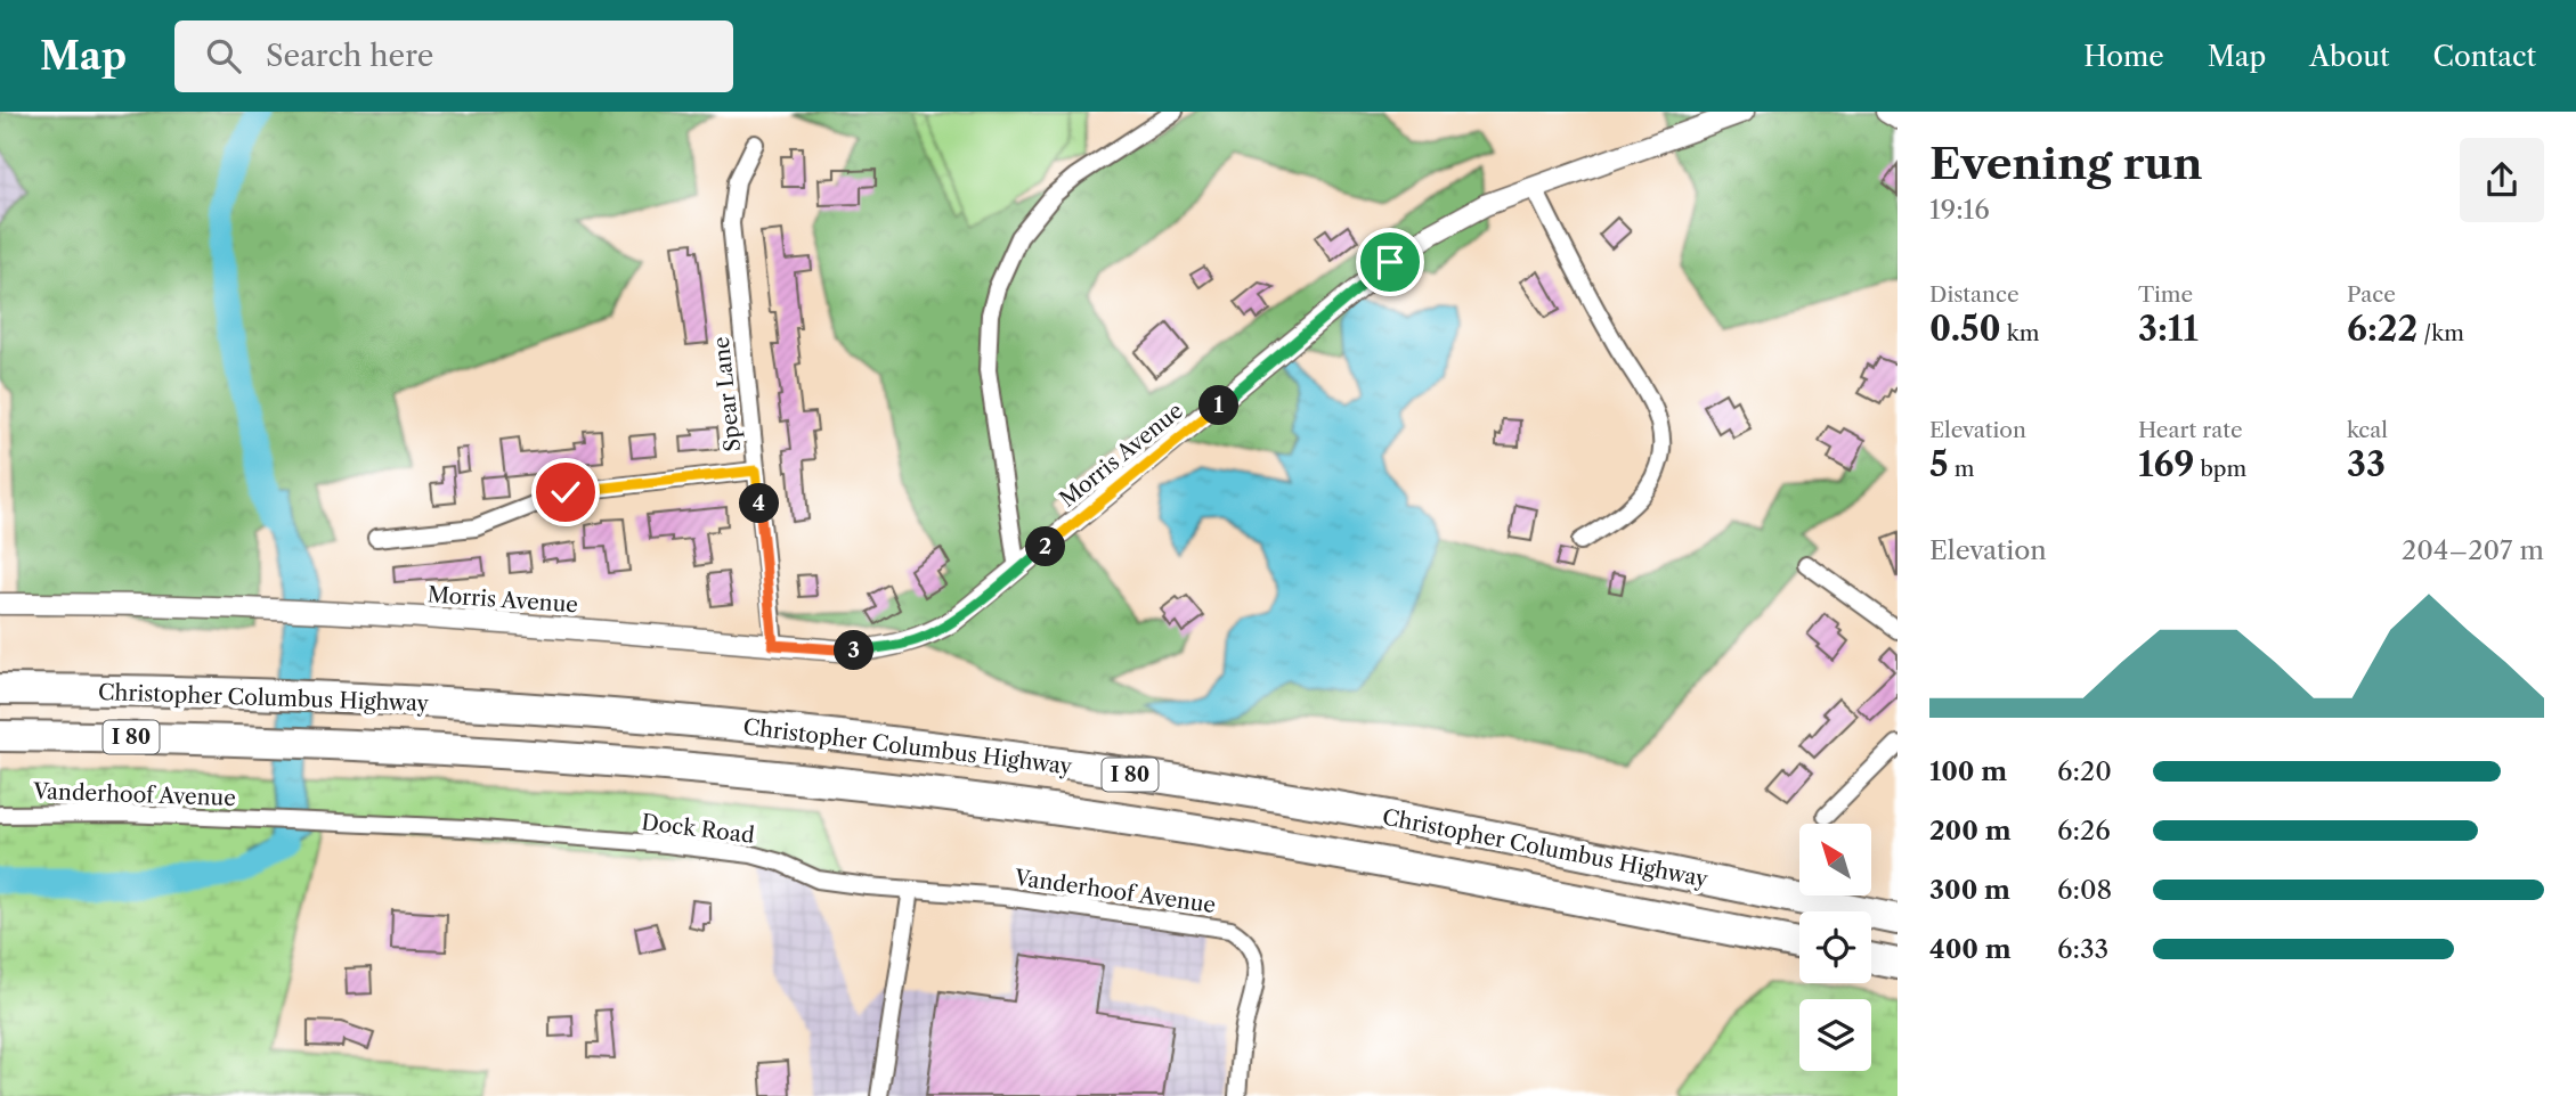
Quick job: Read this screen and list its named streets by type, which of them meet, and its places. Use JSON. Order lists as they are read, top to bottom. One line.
{"streets":{"highway":["Christopher Columbus Highway","I 80"],"street":["Spear Lane","Morris Avenue","Vanderhoof Avenue","Dock Road"]},"crossings":[["Spear Lane","Morris Avenue"],["Vanderhoof Avenue","Dock Road"]],"north":"top left","page":{"header":"Map","search":"Search here","nav":["Home","Map","About","Contact"],"heading":["Evening run","19:16"],"stats":[["Distance","0.50 km"],["Time","3:11"],["Pace","6:22 /km"],["Elevation","5 m"],["Heart rate","169 bpm"],["kcal","33"]],"pins":["1","4","2","3"],"chart":["Elevation","204–207 m"],"list":[{"name":"100 m","note":"6:20"},{"name":"200 m","note":"6:26"},{"name":"300 m","note":"6:08"},{"name":"400 m","note":"6:33"}]}}
